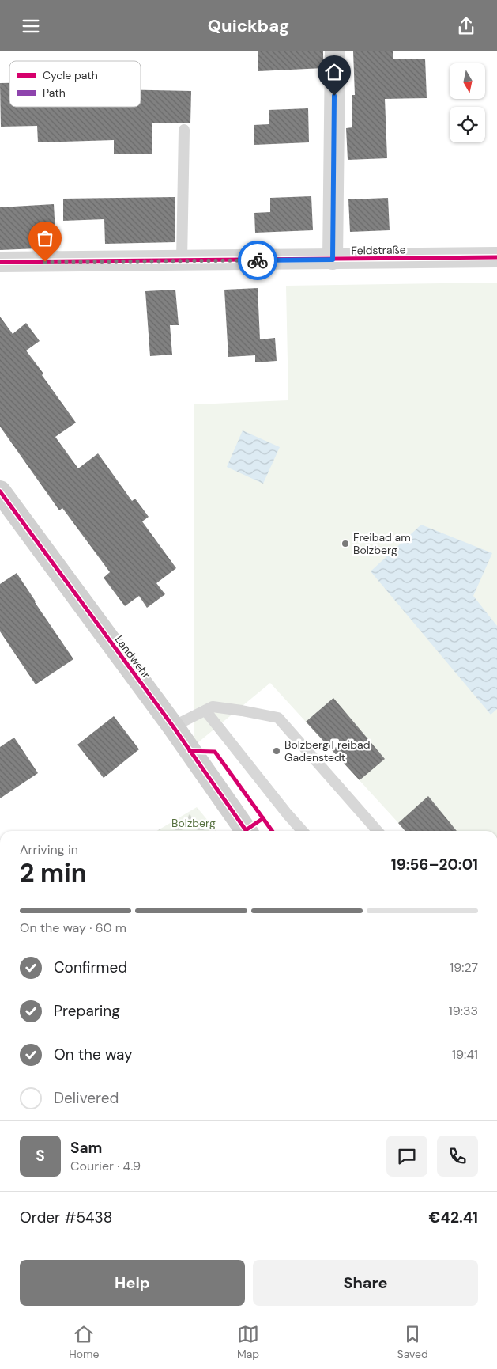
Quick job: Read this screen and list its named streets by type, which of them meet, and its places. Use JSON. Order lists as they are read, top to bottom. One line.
{"streets":{"street":["Feldstraße","Landwehr"]},"parks":["Bolzberg"],"places":["Freibad am Bolzberg","Bolzberg Freibad Gadenstedt"],"legend":["Cycle path","Path"],"north":"bottom","page":{"header":"Quickbag","heading":["2 min","Arriving in","19:56–20:01"],"panel":["Sam","Courier · 4.9","Order #5438","€42.41"],"bar":"On the way · 60 m","list":[["Confirmed","19:27"],["Preparing","19:33"],["On the way","19:41"],"Delivered"],"round":"S","buttons":["Help","Share"],"tabs":["Home","Map","Saved"]}}
